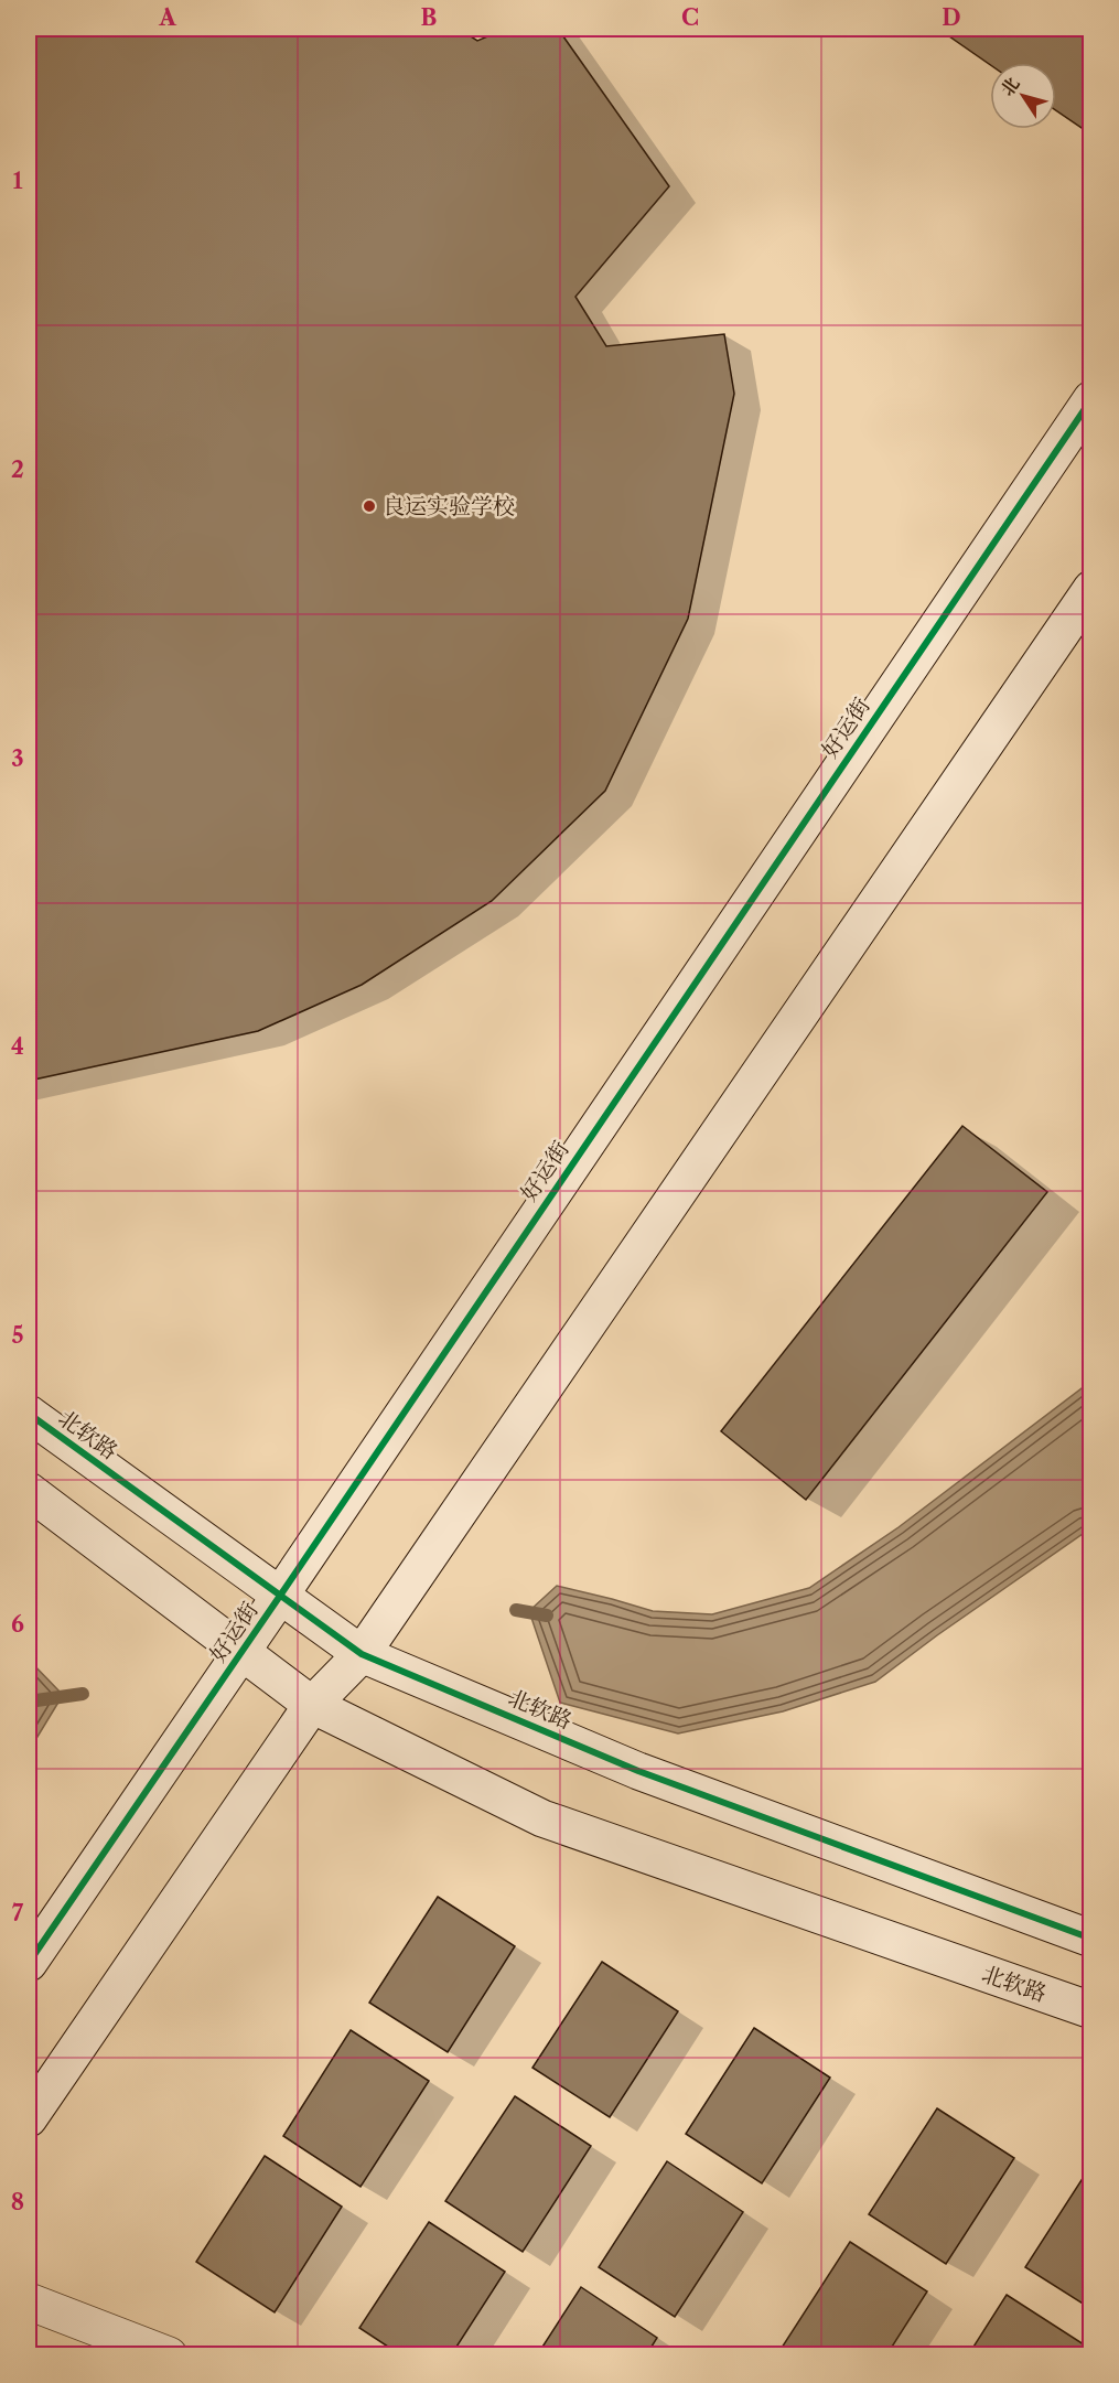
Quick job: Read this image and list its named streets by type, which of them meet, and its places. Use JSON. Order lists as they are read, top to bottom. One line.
{"streets":{"street":["好运街","北软路"]},"crossings":[["好运街","北软路"]],"places":["良运实验学校"],"north":"top left","grid":{"columns":["A","B","C","D"],"rows":["1","2","3","4","5","6","7","8"]}}
